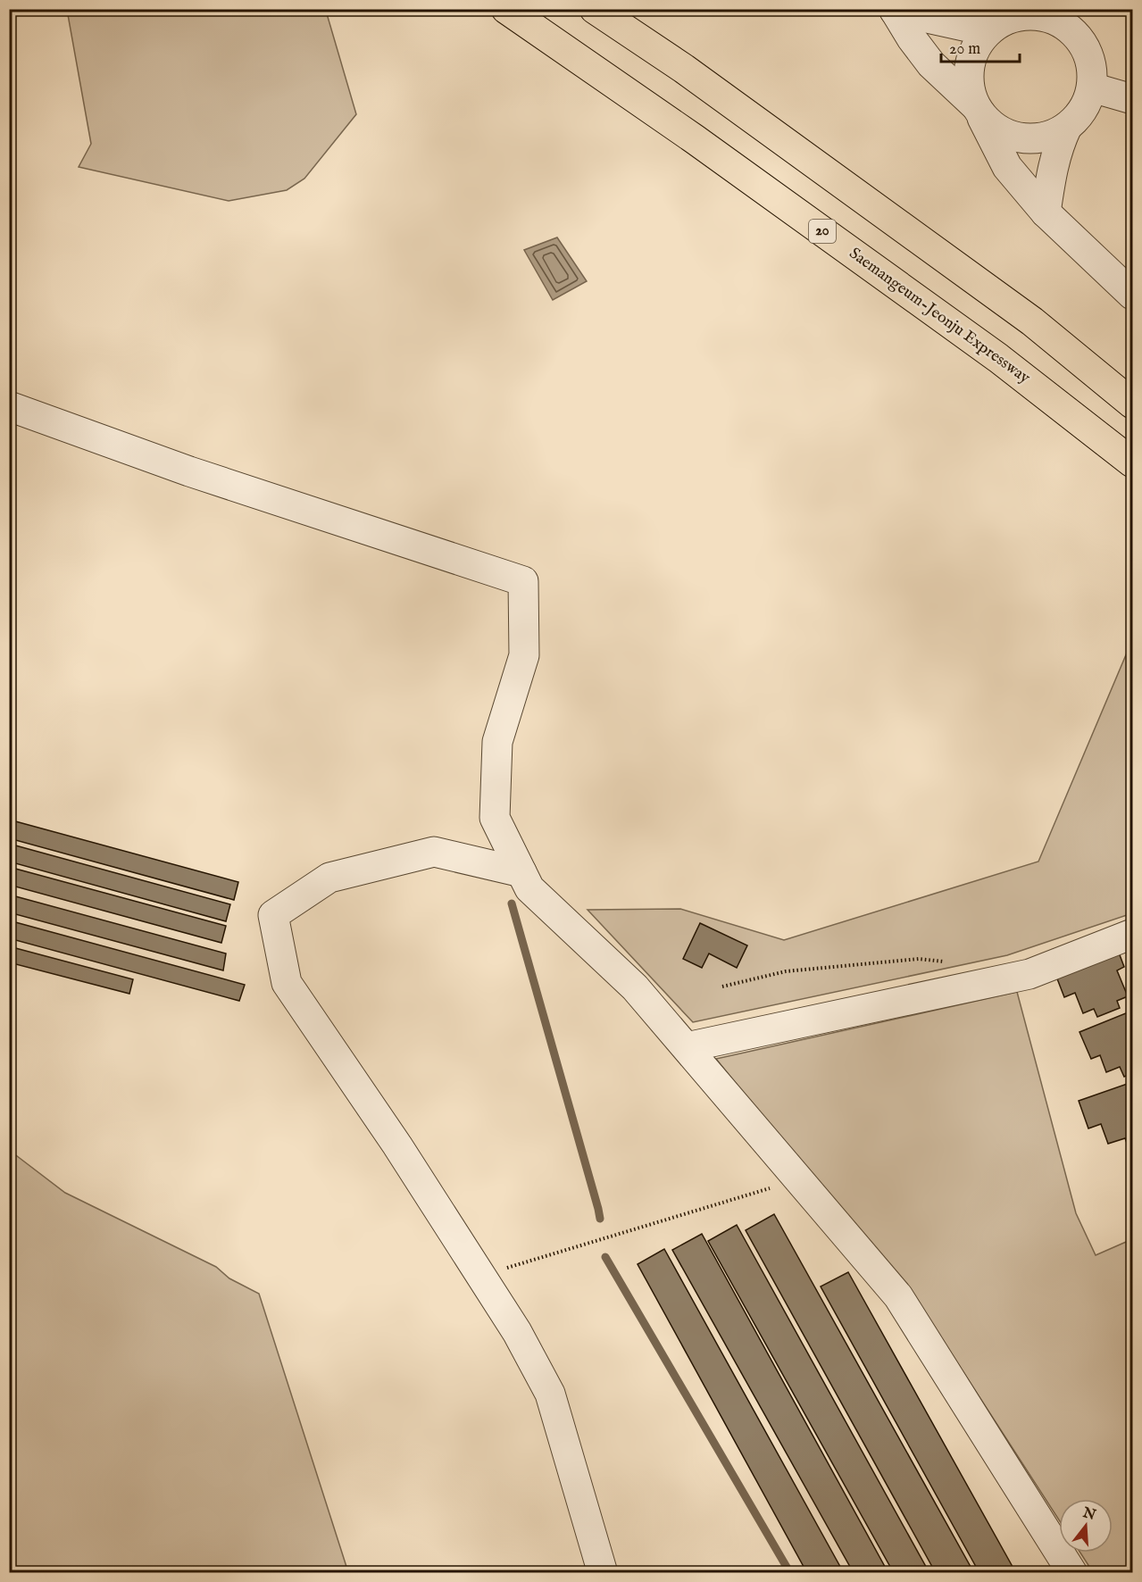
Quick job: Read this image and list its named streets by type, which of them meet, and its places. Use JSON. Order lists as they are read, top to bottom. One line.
{"streets":{"highway":["20","Saemangeum-Jeonju Expressway"]},"scale_bar":"20 m","north":"top"}
